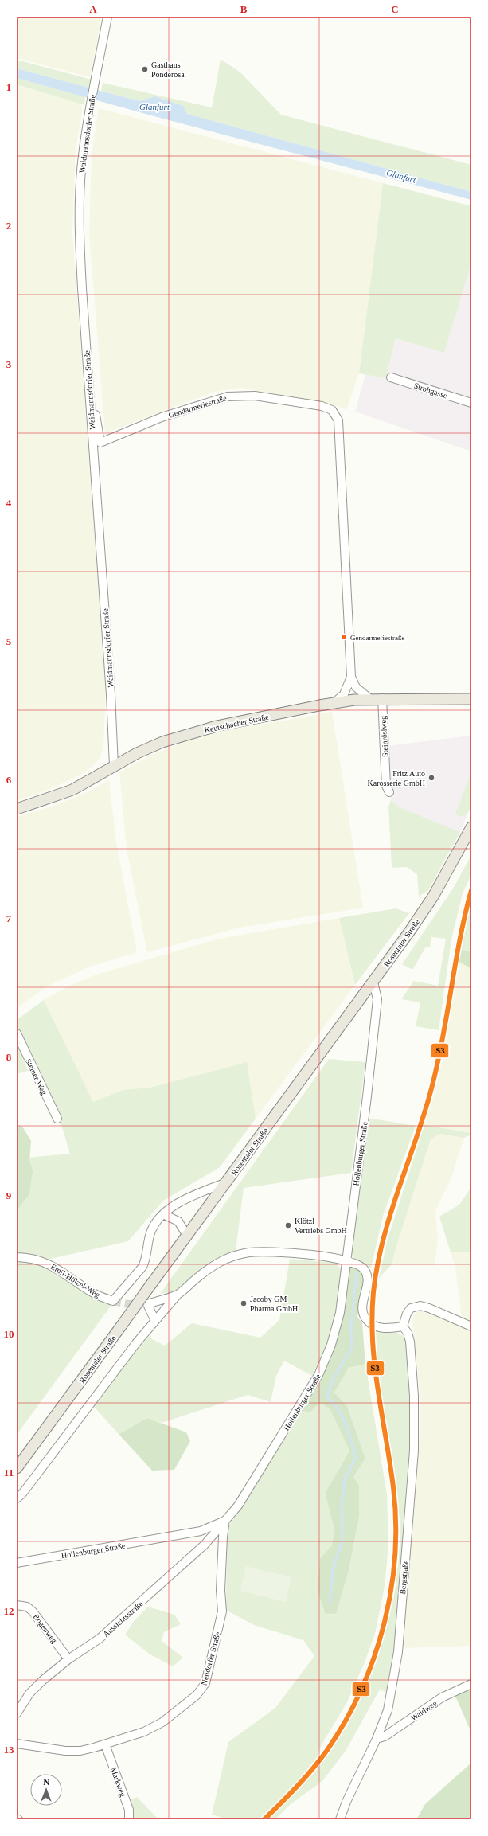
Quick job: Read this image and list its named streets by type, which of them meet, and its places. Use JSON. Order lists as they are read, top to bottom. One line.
{"streets":{"main road":["Keutschacher Straße","Rosentaler Straße"],"street":["Waidmannsdorfer Straße","Strohgasse","Gendarmeriestraße","Steinröslweg","Steiner Weg","Hollenburger Straße","Emil-Hölzel-Weg","Bergstraße","Aussichtsstraße","Bogenweg","Neudorfer Straße","Waldweg","Markweg"]},"crossings":[["Waidmannsdorfer Straße","Gendarmeriestraße"],["Waidmannsdorfer Straße","Keutschacher Straße"],["Gendarmeriestraße","Keutschacher Straße"],["Keutschacher Straße","Steinröslweg"],["Rosentaler Straße","Hollenburger Straße"],["Rosentaler Straße","Emil-Hölzel-Weg"],["Hollenburger Straße","Aussichtsstraße"],["Hollenburger Straße","Neudorfer Straße"],["Bergstraße","Waldweg"],["Aussichtsstraße","Bogenweg"],["Aussichtsstraße","Neudorfer Straße"],["Neudorfer Straße","Markweg"]],"water":["Glanfurt"],"places":["Gasthaus Ponderosa","Gendarmeriestraße","Fritz Auto Karosserie GmbH","Klötzl Vertriebs GmbH","Jacoby GM Pharma GmbH"],"lines":["transit line S3"],"north":"top","grid":{"columns":["A","B","C"],"rows":["1","2","3","4","5","6","7","8","9","10","11","12","13"]}}
